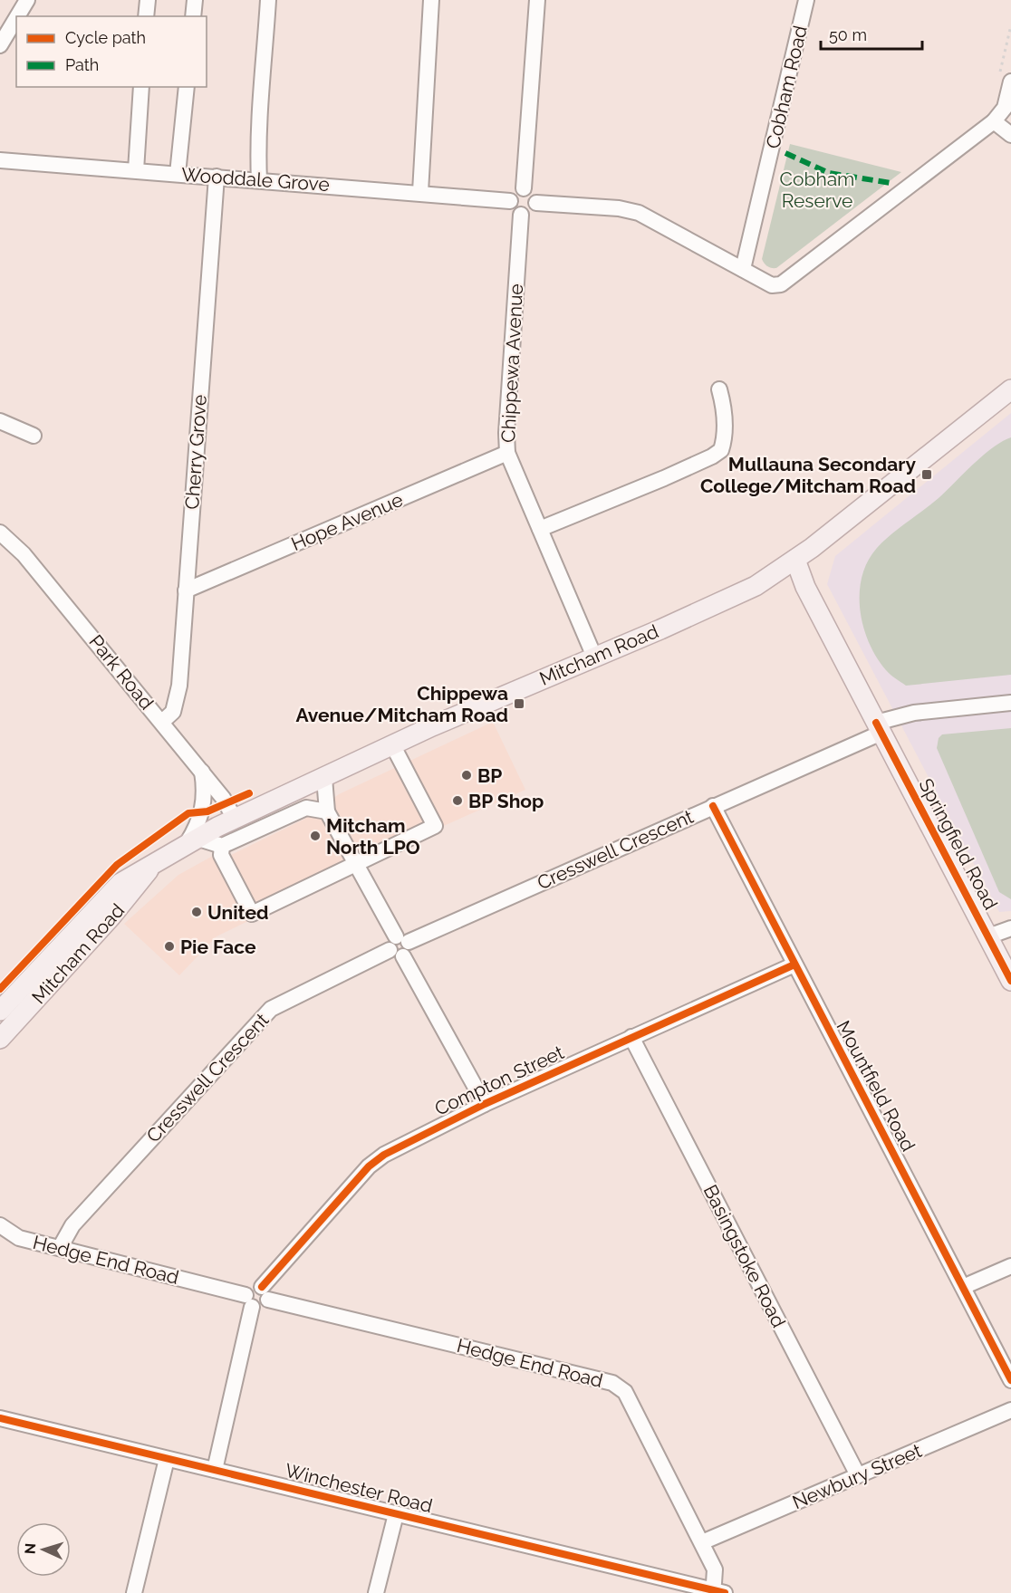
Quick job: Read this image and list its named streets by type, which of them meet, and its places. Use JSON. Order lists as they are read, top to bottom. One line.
{"streets":{"main road":["Mitcham Road","Springfield Road"],"street":["Cobham Road","Wooddale Grove","Chippewa Avenue","Cherry Grove","Hope Avenue","Park Road","Cresswell Crescent","Compton Street","Mountfield Road","Basingstoke Road","Hedge End Road","Newbury Street","Winchester Road"]},"crossings":[["Wooddale Grove","Chippewa Avenue"],["Wooddale Grove","Cherry Grove"],["Chippewa Avenue","Hope Avenue"],["Chippewa Avenue","Mitcham Road"],["Cherry Grove","Hope Avenue"],["Cherry Grove","Park Road"],["Mitcham Road","Park Road"],["Mitcham Road","Springfield Road"],["Springfield Road","Cresswell Crescent"],["Cresswell Crescent","Mountfield Road"],["Cresswell Crescent","Hedge End Road"],["Compton Street","Mountfield Road"],["Compton Street","Basingstoke Road"],["Compton Street","Hedge End Road"],["Basingstoke Road","Newbury Street"],["Hedge End Road","Newbury Street"],["Hedge End Road","Winchester Road"]],"parks":["Cobham Reserve"],"places":{"transit":["Mullauna Secondary College/Mitcham Road","Chippewa Avenue/Mitcham Road"],"other":["BP","BP Shop","Mitcham North LPO","United","Pie Face"]},"legend":["Cycle path","Path"],"scale_bar":"50 m","north":"left"}
